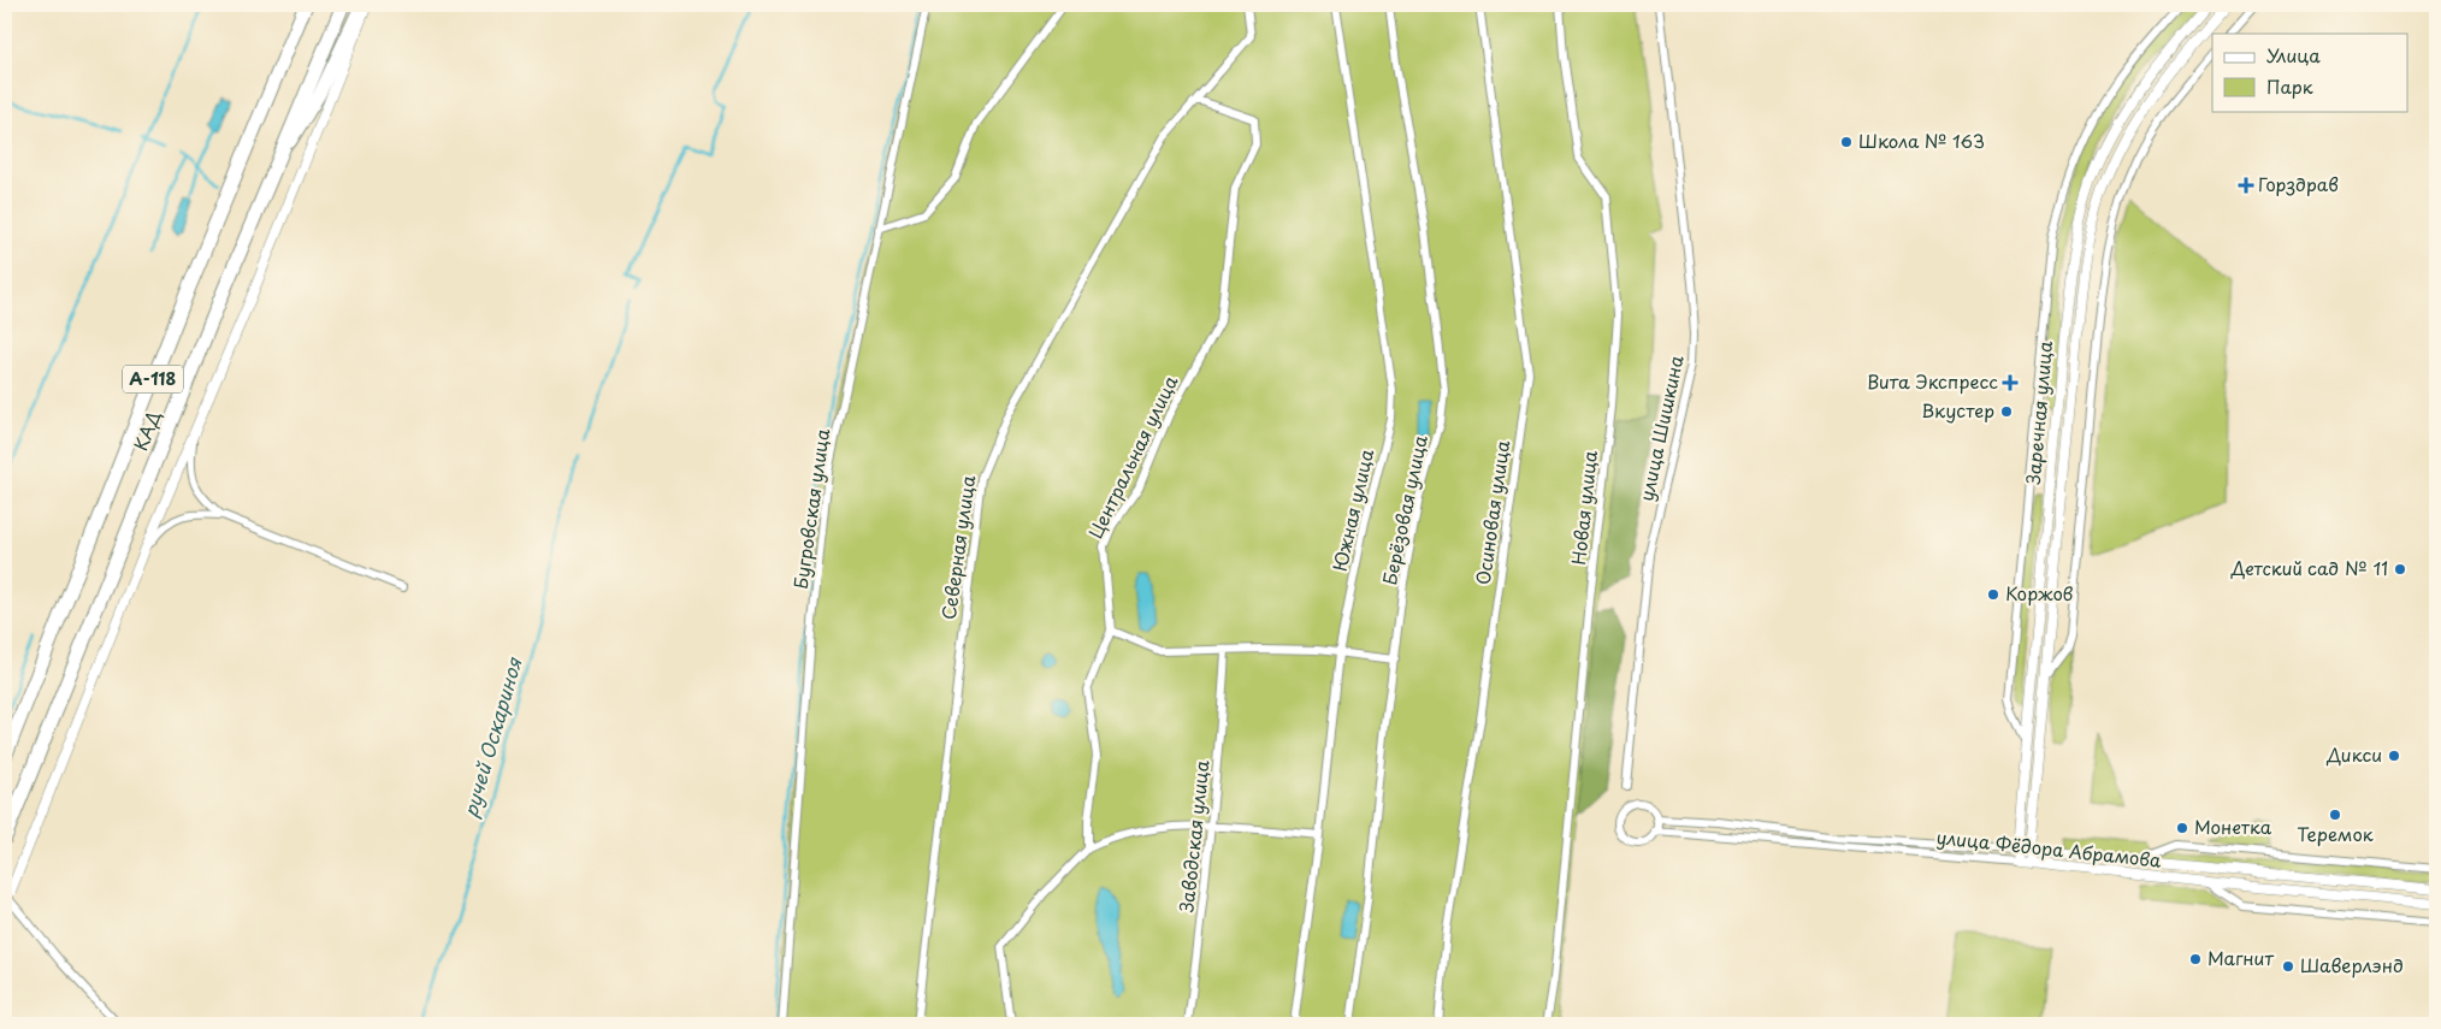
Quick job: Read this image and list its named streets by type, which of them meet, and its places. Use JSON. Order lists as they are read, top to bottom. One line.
{"streets":{"highway":["А-118","КАД"],"street":["Заречная улица","улица Шишкина","Центральная улица","Новая улица","Бугровская улица","Южная улица","Берёзовая улица","Осиновая улица","Северная улица","Заводская улица","улица Фёдора Абрамова"]},"crossings":[["Заречная улица","улица Фёдора Абрамова"],["Центральная улица","Северная улица"]],"water":["ручей Оскариноя"],"places":{"other":["Школа № 163","Вкустер","Детский сад № 11","Коржов","Дикси","Теремок","Монетка","Магнит","Шаверлэнд"],"health":["Горздрав","Вита Экспресс"]},"legend":["Улица","Парк"]}
